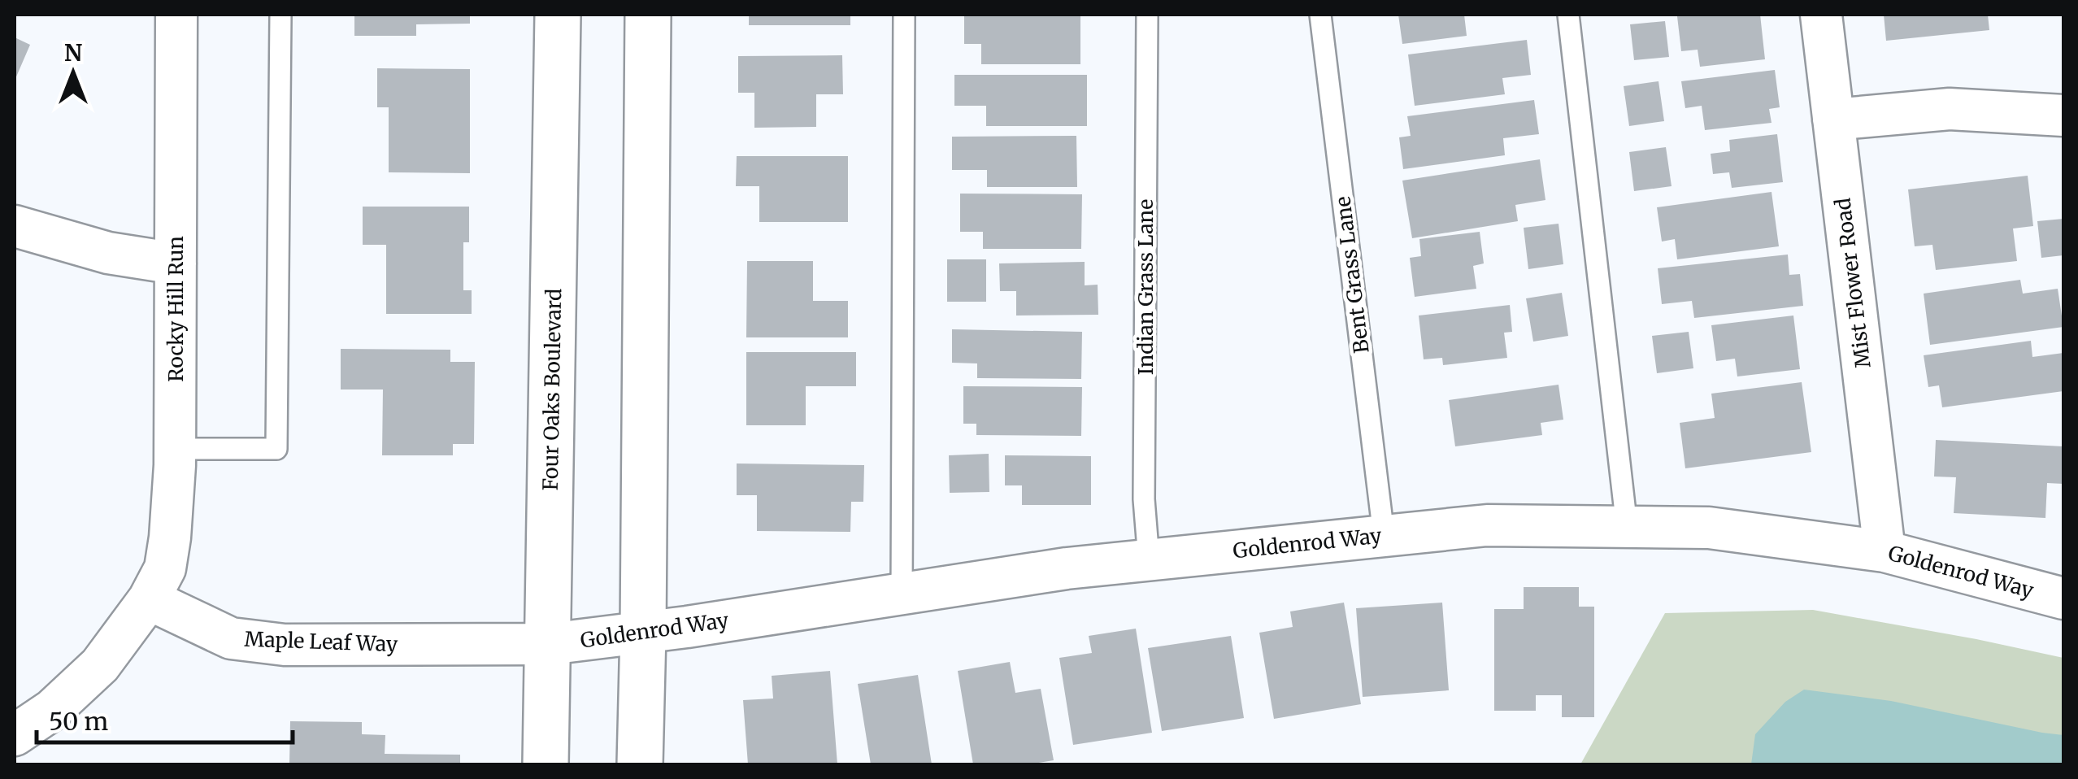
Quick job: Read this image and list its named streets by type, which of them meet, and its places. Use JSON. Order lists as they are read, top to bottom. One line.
{"streets":{"street":["Mist Flower Road","Rocky Hill Run","Four Oaks Boulevard","Goldenrod Way","Maple Leaf Way"],"lane":["Bent Grass Lane","Indian Grass Lane"]},"crossings":[["Bent Grass Lane","Goldenrod Way"],["Mist Flower Road","Goldenrod Way"],["Indian Grass Lane","Goldenrod Way"],["Rocky Hill Run","Maple Leaf Way"],["Four Oaks Boulevard","Goldenrod Way"],["Four Oaks Boulevard","Maple Leaf Way"],["Goldenrod Way","Maple Leaf Way"]],"scale_bar":"50 m","north":"top"}
